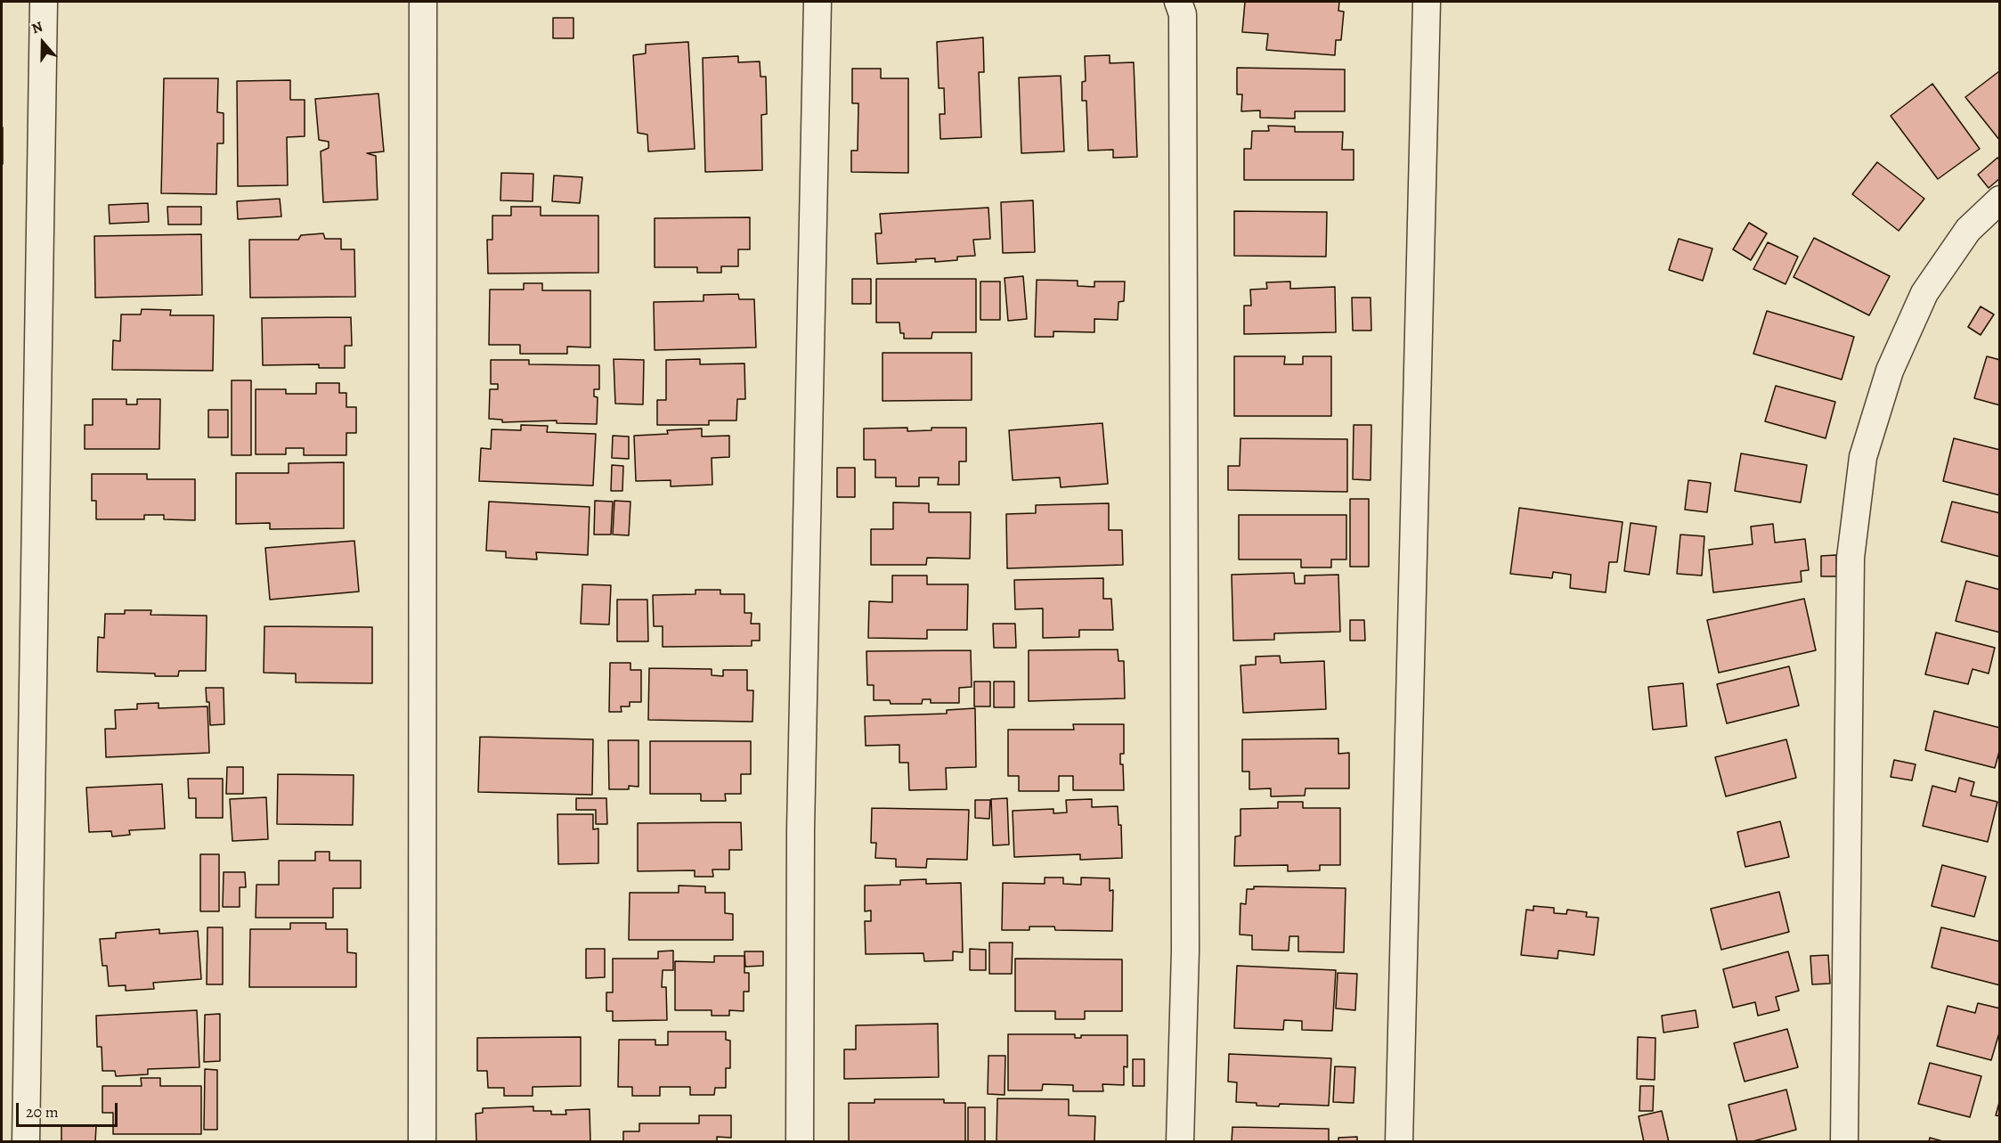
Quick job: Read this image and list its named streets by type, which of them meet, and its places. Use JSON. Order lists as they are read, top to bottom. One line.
{"scale_bar":"20 m","north":"top"}
